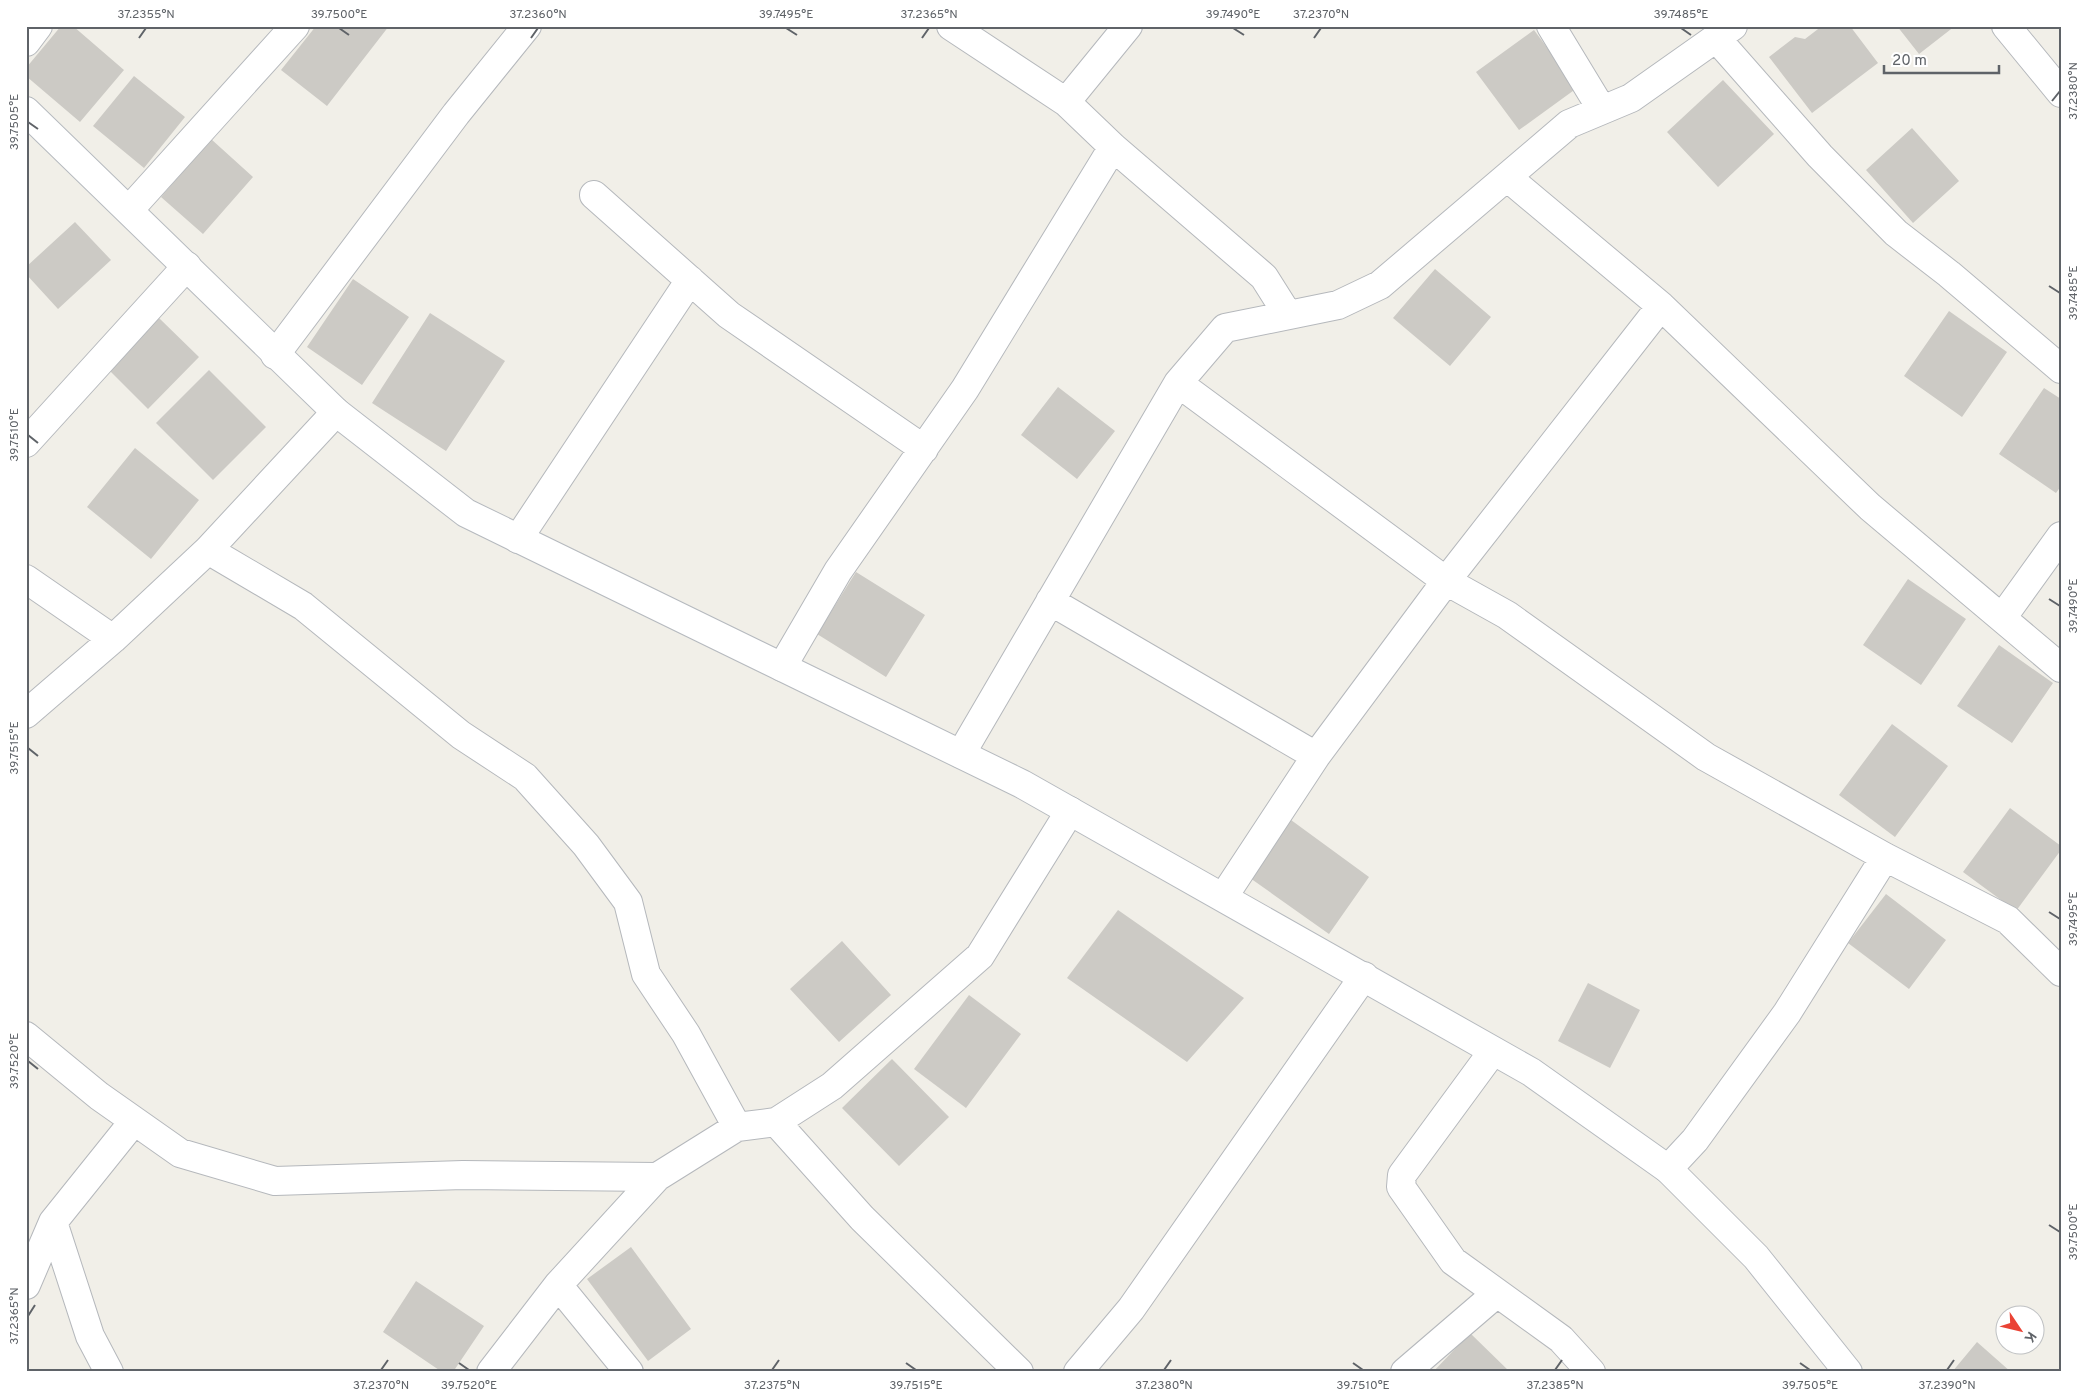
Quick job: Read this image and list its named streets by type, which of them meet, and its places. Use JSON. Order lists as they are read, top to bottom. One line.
{"scale_bar":"20 m","north":"bottom right","coordinates":["37.2355°N","39.7500°E","37.2360°N","39.7495°E","37.2365°N","39.7490°E","37.2370°N","39.7485°E","37.2380°N","39.7505°E","39.7510°E","39.7515°E","39.7520°E","37.2375°N","37.2385°N","37.2390°N"]}
